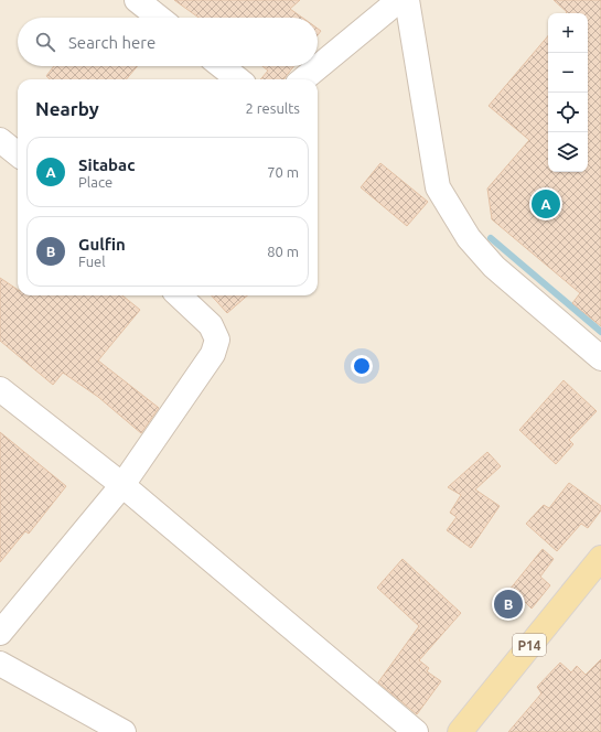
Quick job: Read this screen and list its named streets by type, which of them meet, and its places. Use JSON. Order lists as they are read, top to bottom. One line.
{"streets":{"main road":["P14"]},"page":{"map_buttons":["+","−"],"search":"Search here","heading":["Nearby","2 results"],"list":[{"mark":"A","name":"Sitabac","note":"Place","value":"70 m"},{"mark":"B","name":"Gulfin","note":"Fuel","value":"80 m"}],"pins":["A","B"]}}
